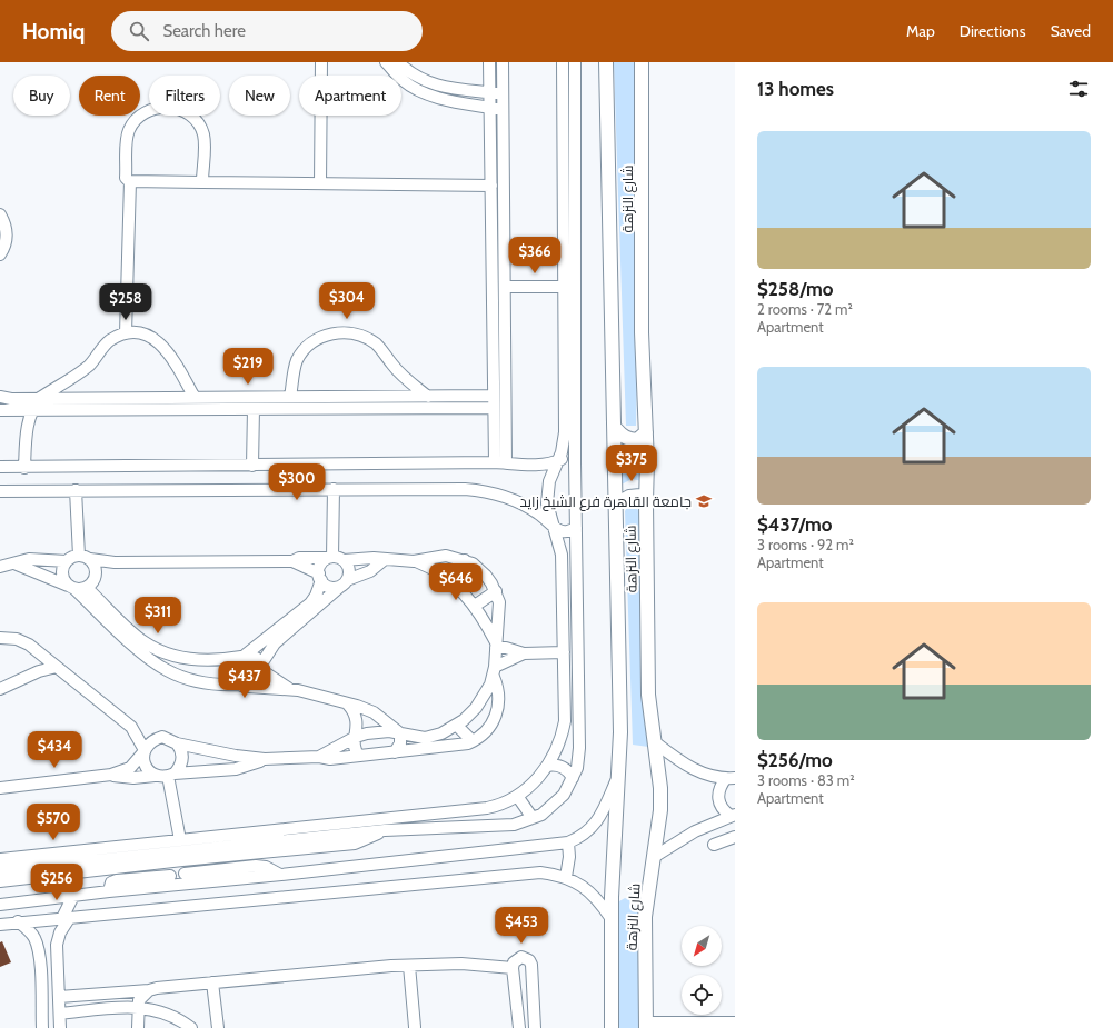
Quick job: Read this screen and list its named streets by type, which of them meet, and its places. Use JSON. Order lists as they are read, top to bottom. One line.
{"streets":{"main road":["شارع النزهة"]},"places":{"school or university":["جامعة القاهرة فرع الشيخ زايد"]},"north":"bottom left","page":{"header":"Homiq","search":"Search here","nav":["Map","Directions","Saved"],"heading":"13 homes","chip":["Buy","Rent","Filters","New","Apartment"],"list":[{"name":"$258/mo","note":"2 rooms · 72 m² · Apartment"},{"name":"$437/mo","note":"3 rooms · 92 m² · Apartment"},{"name":"$256/mo","note":"3 rooms · 83 m² · Apartment"}],"price":["$366","$304","$258","$219","$375","$300","$646","$311","$437","$434","$570","$256","$453"]}}
